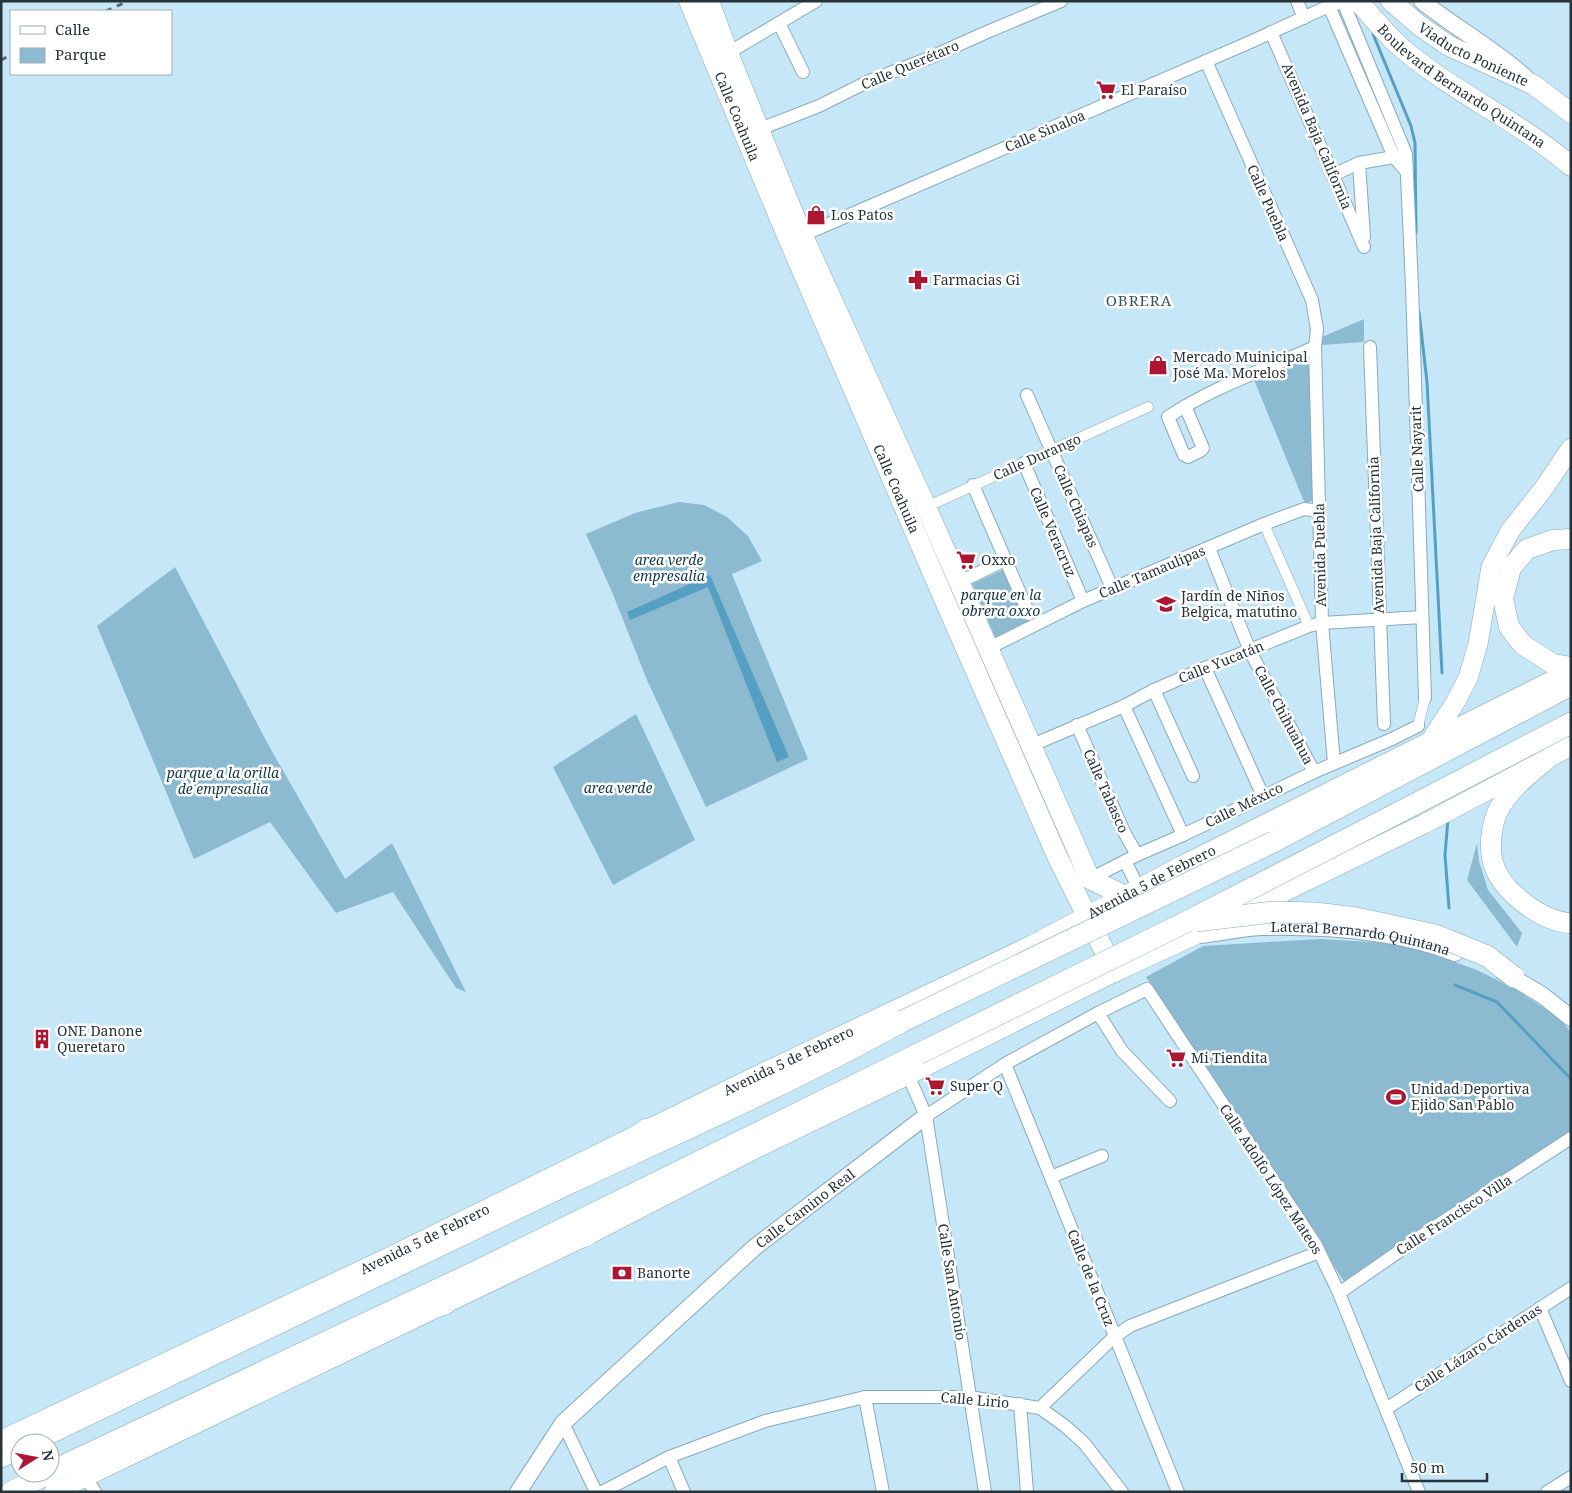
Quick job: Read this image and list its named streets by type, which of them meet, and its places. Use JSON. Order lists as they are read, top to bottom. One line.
{"streets":{"highway":["Avenida 5 de Febrero"],"main road":["Viaducto Poniente","Boulevard Bernardo Quintana","Calle Coahuila"],"street":["Calle Querétaro","Calle Sinaloa","Avenida Baja California","Calle Puebla","Calle Nayarit","Calle Durango","Calle Chiapas","Calle Veracruz","Avenida Puebla","Calle Tamaulipas","Calle Yucatán","Calle Chihuahua","Calle Tabasco","Calle México","Calle Adolfo López Mateos","Calle Camino Real","Calle Francisco Villa","Calle de la Cruz","Calle San Antonio","Calle Lázaro Cárdenas","Calle Lirio"]},"crossings":[["Calle Querétaro","Calle Coahuila"],["Boulevard Bernardo Quintana","Calle Sinaloa"],["Boulevard Bernardo Quintana","Calle Nayarit"],["Calle Coahuila","Calle Sinaloa"],["Calle Coahuila","Calle Durango"],["Calle Coahuila","Calle Tamaulipas"],["Calle Coahuila","Calle Yucatán"],["Calle Coahuila","Calle México"],["Calle Coahuila","Avenida 5 de Febrero"],["Calle Sinaloa","Avenida Baja California"],["Calle Sinaloa","Calle Puebla"],["Calle Sinaloa","Calle Nayarit"],["Avenida Baja California","Calle Yucatán"],["Calle Puebla","Avenida Puebla"],["Calle Nayarit","Calle Yucatán"],["Calle Nayarit","Calle México"],["Calle Durango","Calle Chiapas"],["Calle Durango","Calle Veracruz"],["Calle Chiapas","Calle Tamaulipas"],["Calle Veracruz","Calle Tamaulipas"],["Avenida Puebla","Calle Tamaulipas"],["Avenida Puebla","Calle Yucatán"],["Avenida Puebla","Calle México"],["Calle Tamaulipas","Calle Chihuahua"],["Calle Yucatán","Calle Chihuahua"],["Calle Yucatán","Calle Tabasco"],["Calle Chihuahua","Calle México"],["Calle Tabasco","Calle México"],["Calle Tabasco","Avenida 5 de Febrero"],["Calle Adolfo López Mateos","Calle Camino Real"],["Calle Adolfo López Mateos","Calle Francisco Villa"],["Calle Adolfo López Mateos","Calle Lázaro Cárdenas"],["Calle Camino Real","Calle de la Cruz"],["Calle Camino Real","Calle San Antonio"],["Calle San Antonio","Calle Lirio"]],"districts":["OBRERA"],"parks":["area verde empresalia","parque en la obrera oxxo","parque a la orilla de empresalia","area verde"],"places":{"supermarket":["El Paraíso","Oxxo","Mi Tiendita","Super Q"],"shop":["Los Patos","Mercado Muinicipal José Ma. Morelos"],"pharmacy":["Farmacias Gi"],"school or university":["Jardín de Niños Belgica, matutino"],"building":["ONE Danone Queretaro"],"sports":["Unidad Deportiva Ejido San Pablo"],"bank":["Banorte"]},"legend":["Calle","Parque"],"scale_bar":"50 m","north":"right"}
